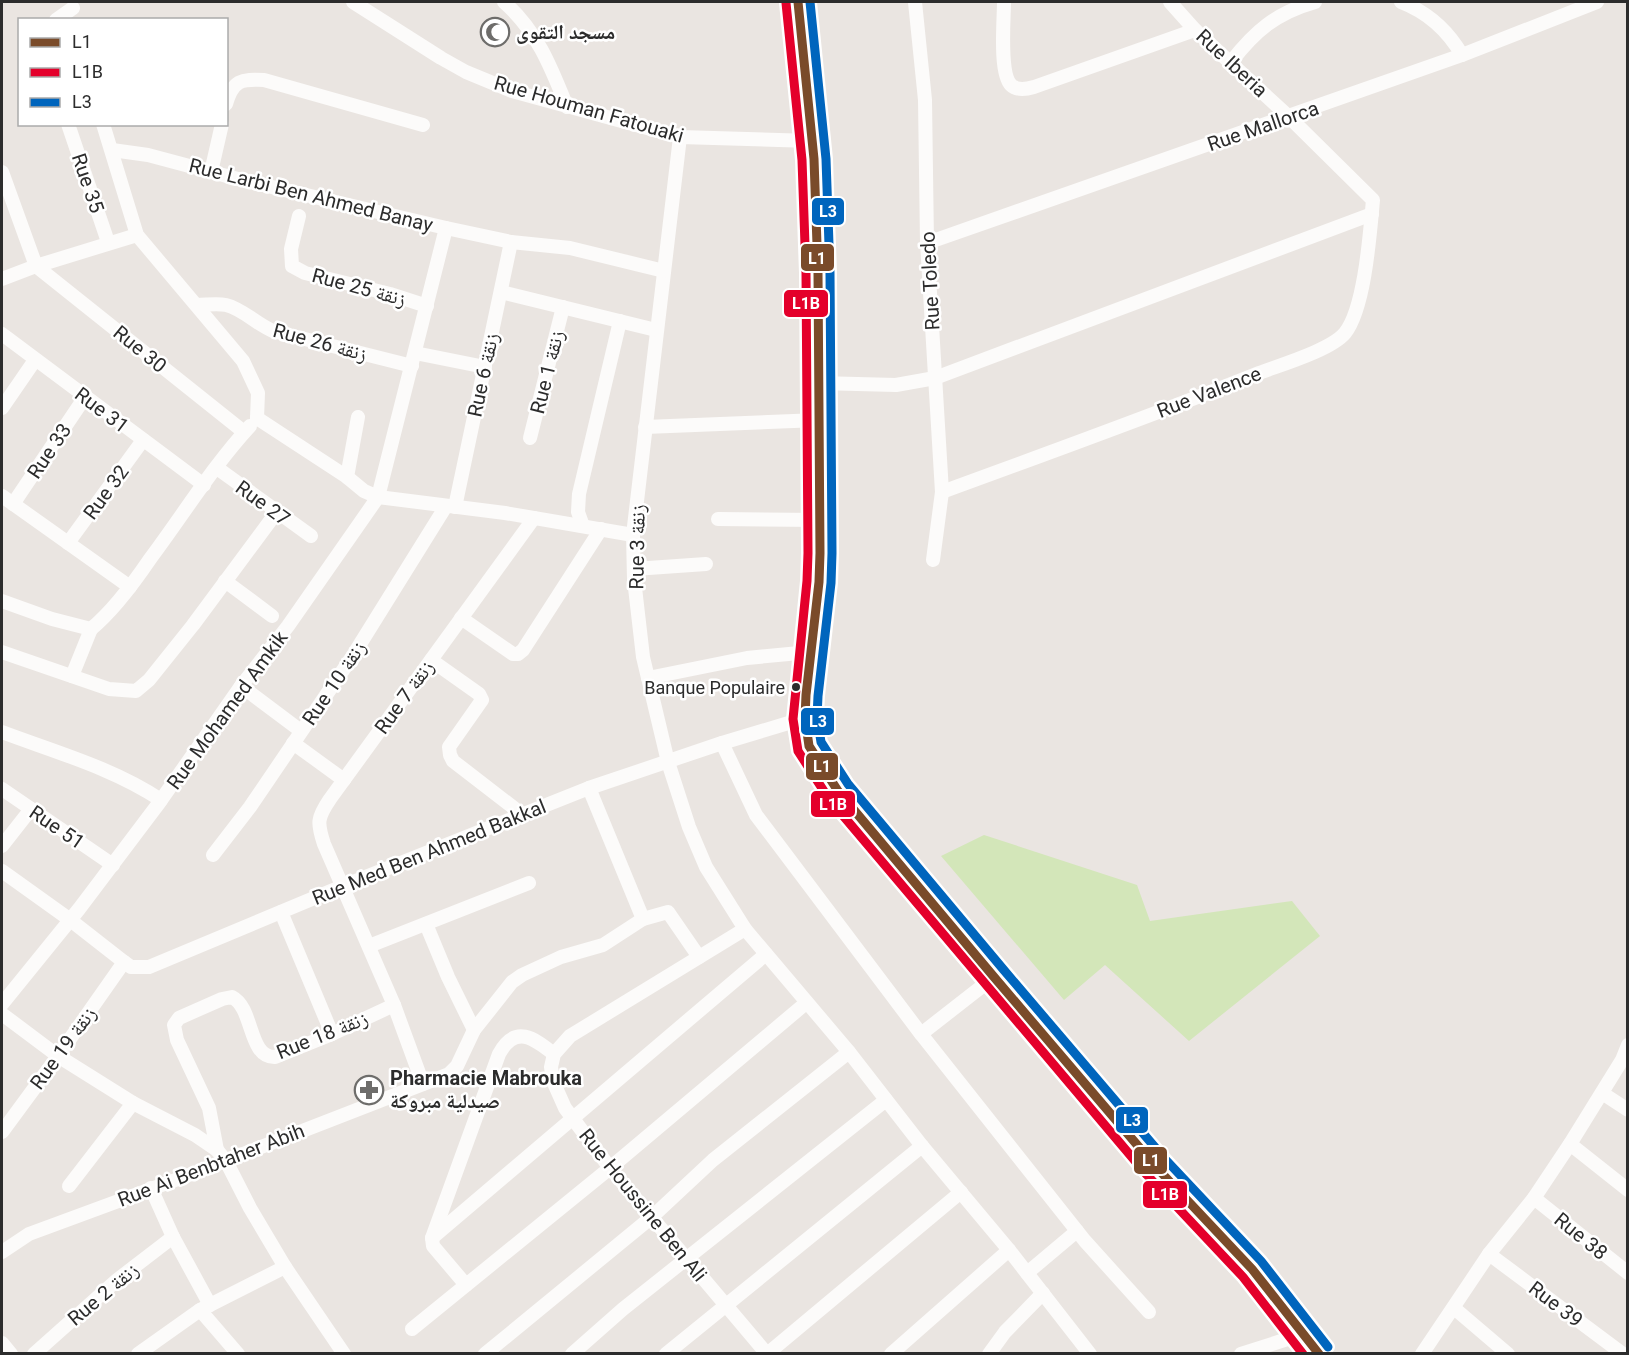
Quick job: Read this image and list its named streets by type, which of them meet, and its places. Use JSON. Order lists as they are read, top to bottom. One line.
{"streets":{"street":["Rue Iberia","Rue Houman Fatouaki","Rue Mallorca","Rue 35","Rue Larbi Ben Ahmed Banay","Rue Toledo","Rue 25 زنقة","Rue 26 زنقة","Rue 30","Rue 1 زنقة","Rue 6 زنقة","Rue Valence","Rue 31","Rue 33","Rue 32","Rue 27","Rue 3 زنقة","Rue 10 زنقة","Rue 7 زنقة","Rue Mohamed Amkik","Rue 51","Rue Med Ben Ahmed Bakkal","Rue 18 زنقة","Rue 19 زنقة","Rue Ai Benbtaher Abih","Rue Houssine Ben Ali","Rue 38","Rue 2 زنقة","Rue 39"]},"crossings":[["Rue Iberia","Rue Mallorca"],["Rue Iberia","Rue Valence"],["Rue Houman Fatouaki","Rue 3 زنقة"],["Rue Mallorca","Rue Toledo"],["Rue Larbi Ben Ahmed Banay","Rue 6 زنقة"],["Rue Larbi Ben Ahmed Banay","Rue 3 زنقة"],["Rue Larbi Ben Ahmed Banay","Rue Mohamed Amkik"],["Rue Toledo","Rue Valence"],["Rue 25 زنقة","Rue Mohamed Amkik"],["Rue 26 زنقة","Rue 6 زنقة"],["Rue 26 زنقة","Rue Mohamed Amkik"],["Rue 6 زنقة","Rue 10 زنقة"],["Rue 31","Rue 33"],["Rue 31","Rue 32"],["Rue 3 زنقة","Rue Med Ben Ahmed Bakkal"],["Rue 7 زنقة","Rue Med Ben Ahmed Bakkal"],["Rue 7 زنقة","Rue 18 زنقة"],["Rue 7 زنقة","Rue Ai Benbtaher Abih"],["Rue Mohamed Amkik","Rue 51"],["Rue Med Ben Ahmed Bakkal","Rue 19 زنقة"],["Rue 18 زنقة","Rue Ai Benbtaher Abih"]],"places":{"mosque":["مسجد التقوى"],"other":["Banque Populaire"],"pharmacy":["Pharmacie Mabrouka صيدلية مبروكة"]},"lines":["transit line L1","transit line L3","transit line L1B"],"legend":["L1","L1B","L3"]}
